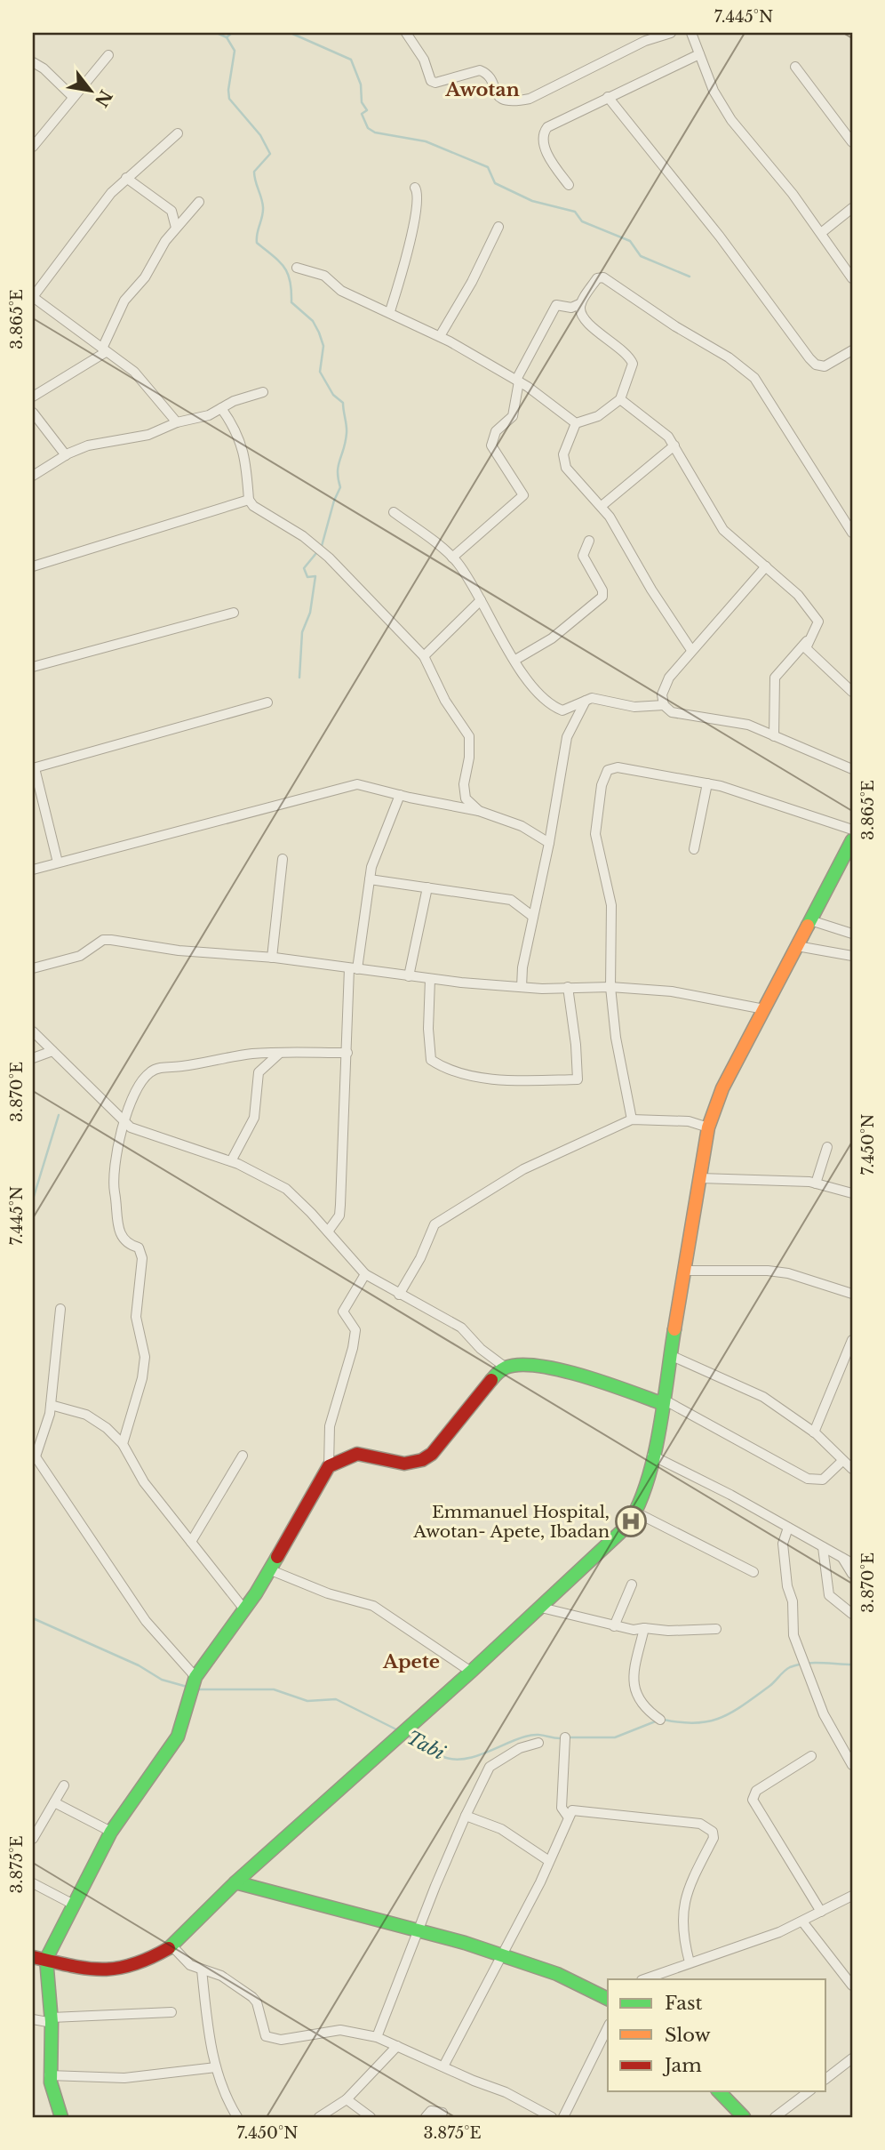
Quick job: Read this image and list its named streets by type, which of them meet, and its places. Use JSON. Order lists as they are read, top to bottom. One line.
{"districts":["Awotan","Apete"],"water":["Tabi"],"places":{"hospital":["Emmanuel Hospital, Awotan- Apete, Ibadan"]},"legend":["Fast","Slow","Jam"],"north":"bottom right","coordinates":["7.445°N","3.865°E","3.870°E","7.450°N","3.875°E"]}
